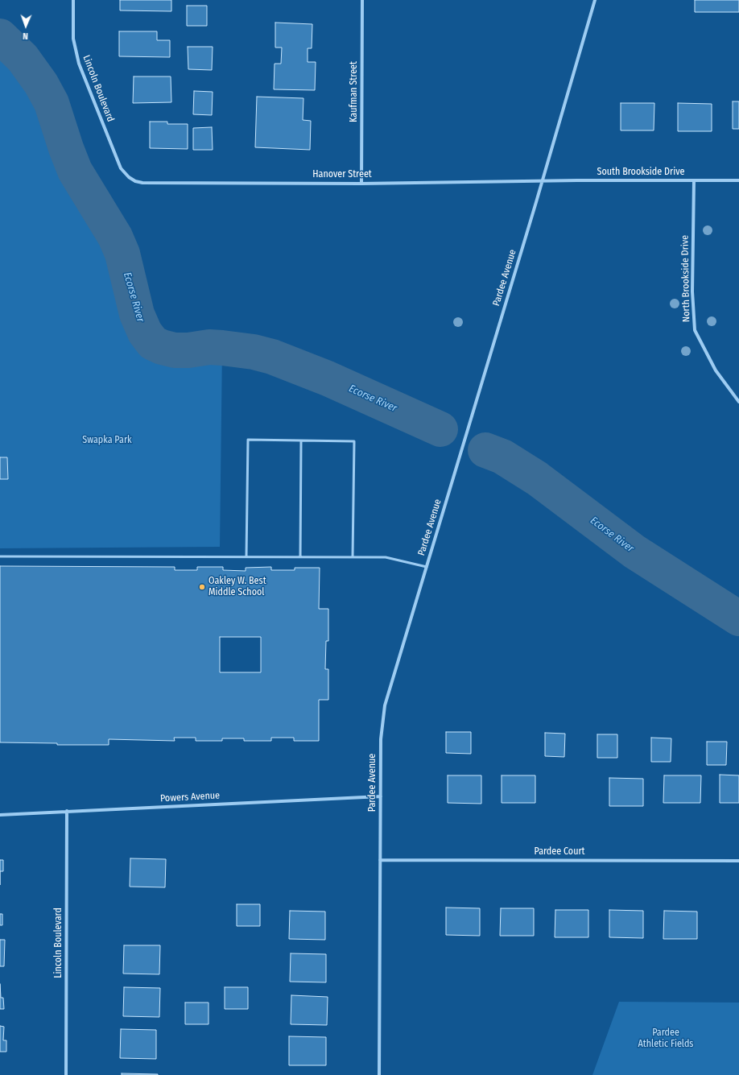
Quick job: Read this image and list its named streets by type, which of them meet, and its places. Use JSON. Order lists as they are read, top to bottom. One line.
{"streets":{"street":["Lincoln Boulevard","Kaufman Street","South Brookside Drive","Hanover Street","Pardee Avenue","North Brookside Drive","Powers Avenue","Pardee Court"]},"crossings":[["Lincoln Boulevard","Hanover Street"],["Lincoln Boulevard","Powers Avenue"],["Kaufman Street","Hanover Street"],["South Brookside Drive","Hanover Street"],["South Brookside Drive","Pardee Avenue"],["South Brookside Drive","North Brookside Drive"],["Hanover Street","Pardee Avenue"],["Pardee Avenue","Powers Avenue"],["Pardee Avenue","Pardee Court"]],"water":["Ecorse River"],"parks":["Swapka Park","Pardee Athletic Fields"],"places":["Oakley W. Best Middle School"],"north":"bottom"}
